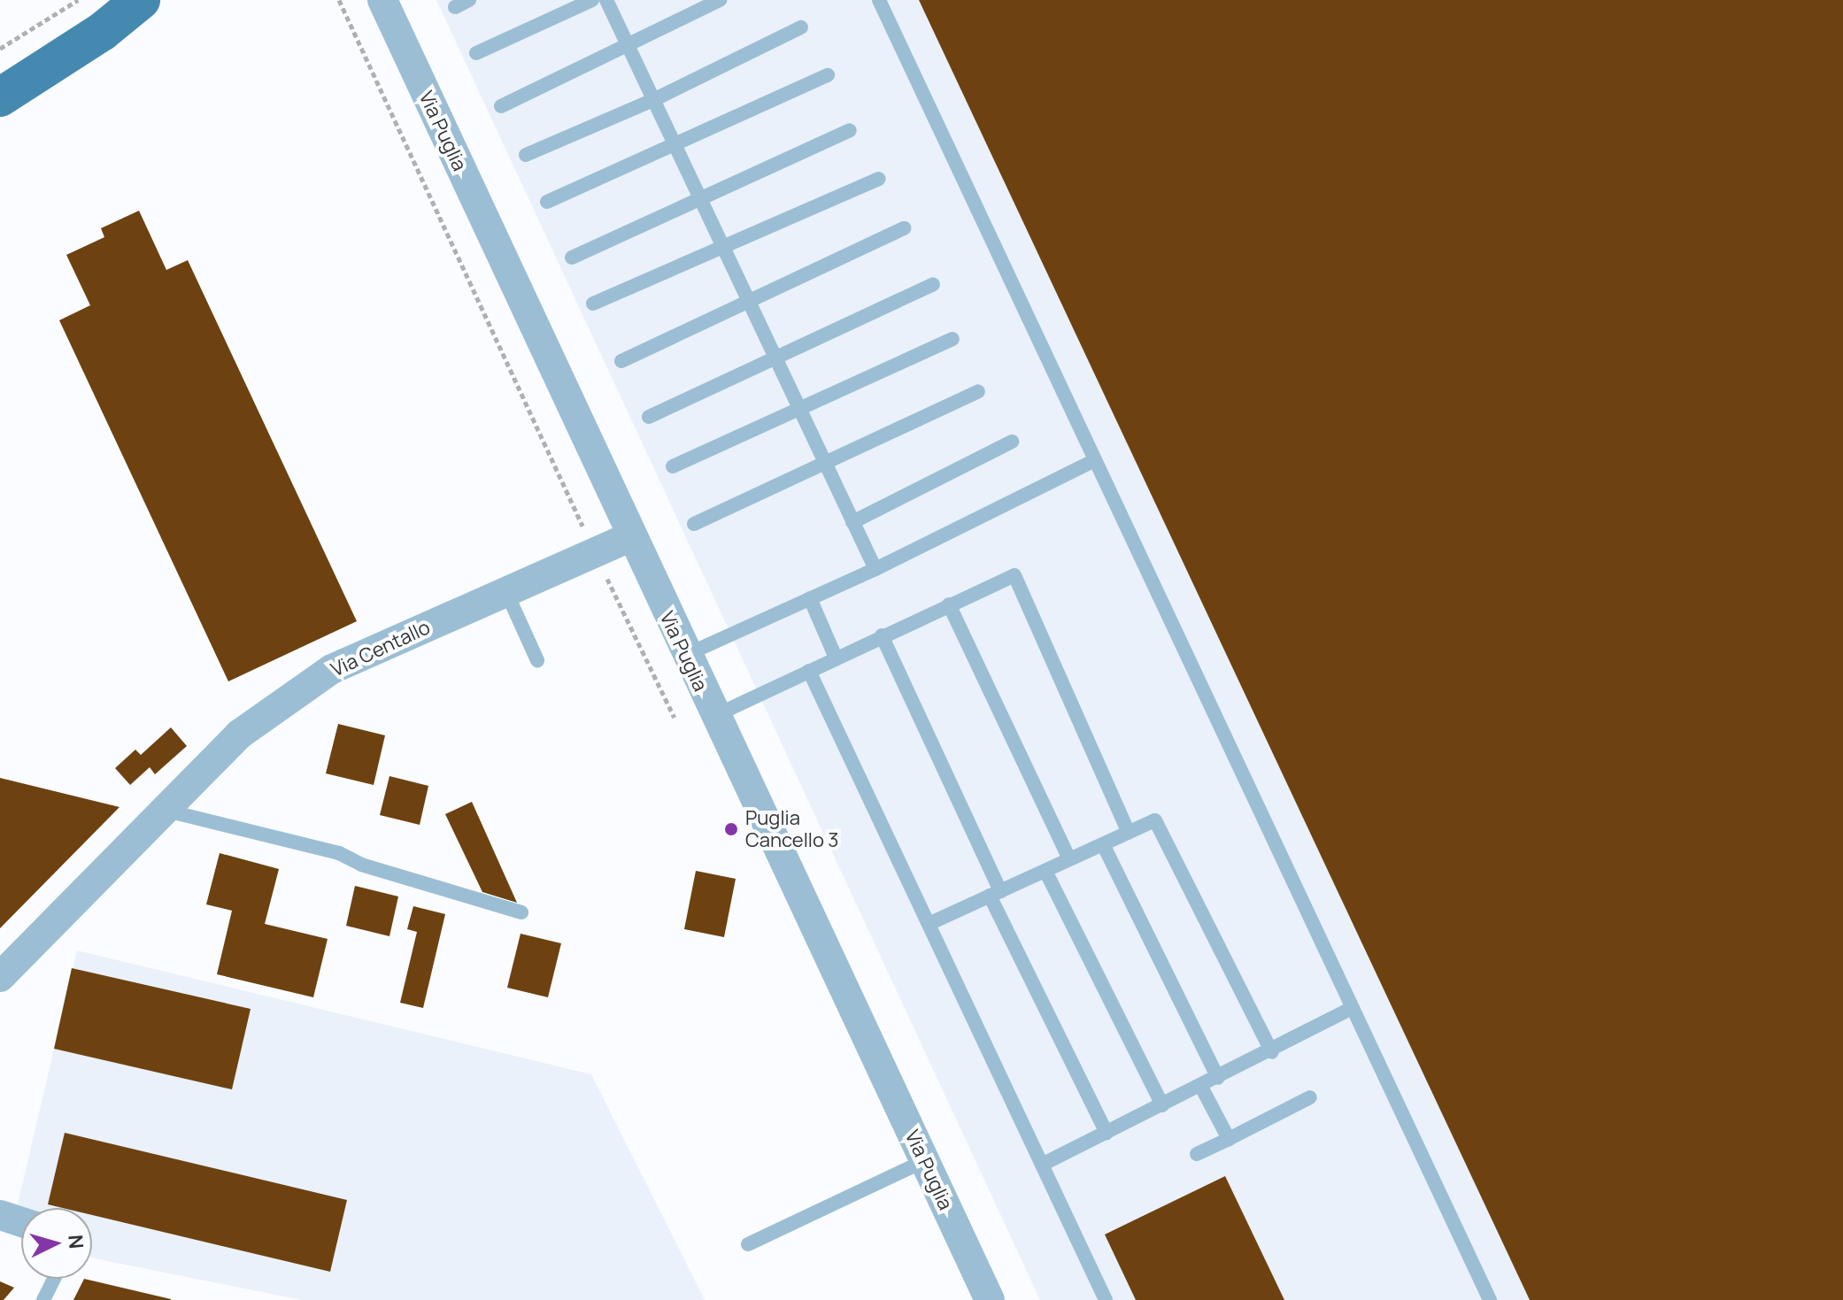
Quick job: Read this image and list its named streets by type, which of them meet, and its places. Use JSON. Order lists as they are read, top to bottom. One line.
{"streets":{"street":["Via Puglia","Via Centallo"]},"crossings":[["Via Puglia","Via Centallo"]],"places":["Puglia Cancello 3"],"north":"right"}
